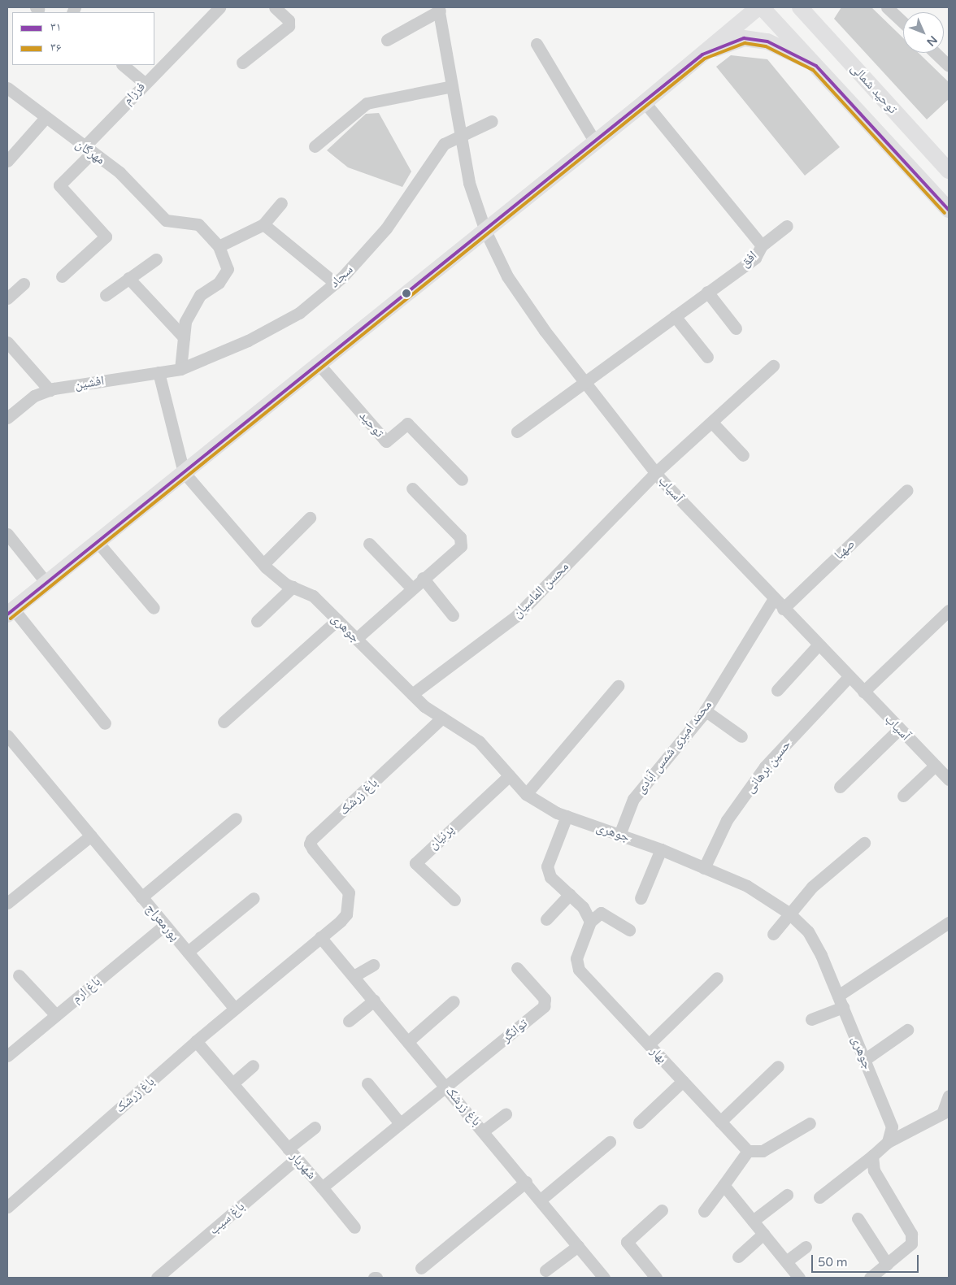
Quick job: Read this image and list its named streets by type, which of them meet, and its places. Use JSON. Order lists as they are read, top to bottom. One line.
{"streets":{"main road":["توحید شمالی"],"street":["فرزام","مهرگان","افق","سجاد","افشین","توحید","آسیاب","صهبا","محسن الماسیان","جوهری","محمد امیری شمس آبادی","حسین برهانی","باغ زرشک","پرنیان","پورمعراج","باغ ارم","توانگر","بهار","شهریار","باغ سیب"]},"crossings":[["فرزام","مهرگان"],["افق","آسیاب"],["سجاد","افشین"],["سجاد","آسیاب"],["آسیاب","صهبا"],["آسیاب","محسن الماسیان"],["آسیاب","محمد امیری شمس آبادی"],["آسیاب","حسین برهانی"],["محسن الماسیان","جوهری"],["جوهری","محمد امیری شمس آبادی"],["جوهری","حسین برهانی"],["جوهری","باغ زرشک"],["جوهری","پرنیان"],["باغ زرشک","پورمعراج"],["باغ زرشک","توانگر"],["باغ زرشک","شهریار"],["پورمعراج","باغ ارم"],["توانگر","شهریار"],["شهریار","باغ سیب"]],"lines":["transit line ۳۱","transit line ۳۶"],"legend":["۳۱","۳۶"],"scale_bar":"50 m","north":"bottom right"}
